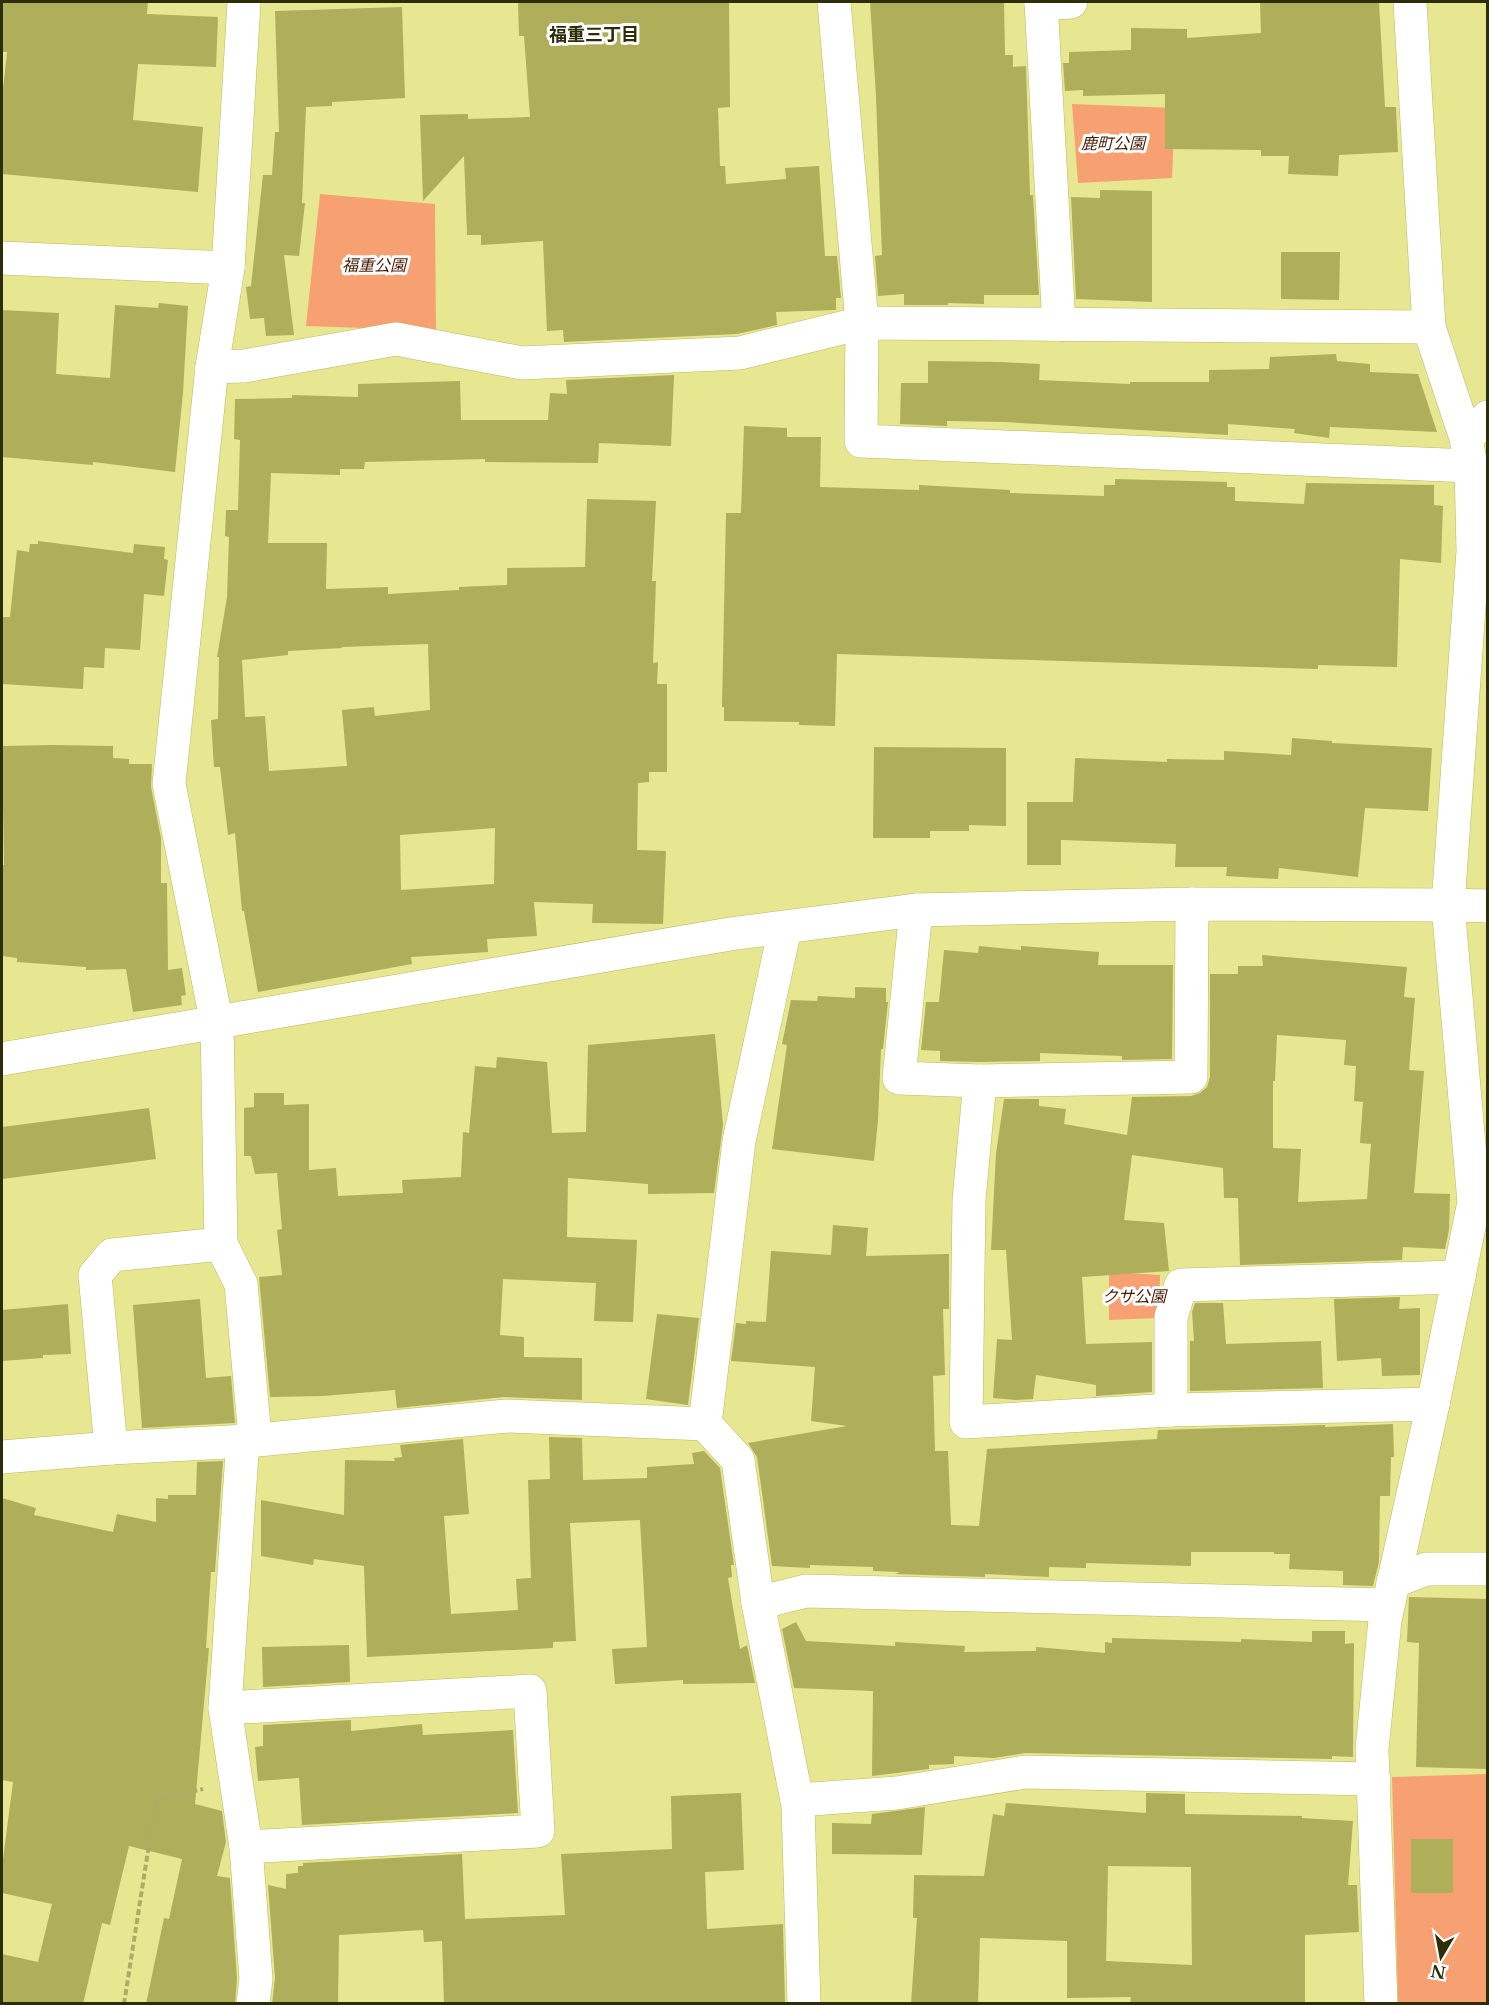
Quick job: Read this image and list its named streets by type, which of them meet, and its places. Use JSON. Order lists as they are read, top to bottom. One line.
{"districts":["福重三丁目"],"parks":["鹿町公園","福重公園","クサ公園"],"north":"bottom"}
